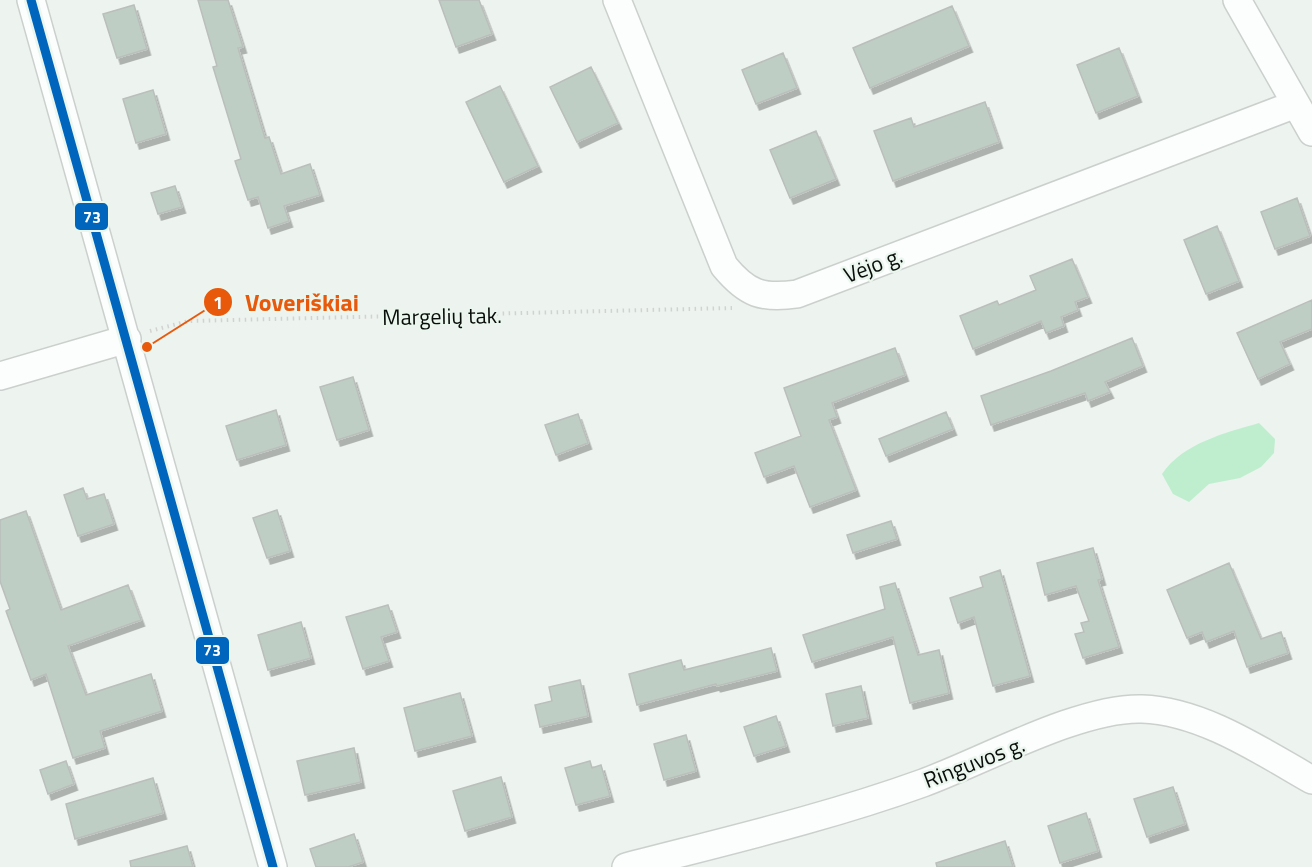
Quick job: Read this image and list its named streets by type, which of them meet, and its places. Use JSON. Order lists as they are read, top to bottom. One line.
{"streets":{"street":["Vėjo g.","Ringuvos g."],"path":["Margelių tak."]},"crossings":[["Vėjo g.","Margelių tak."]],"places":["Voveriškiai"],"lines":["transit line 73"]}
